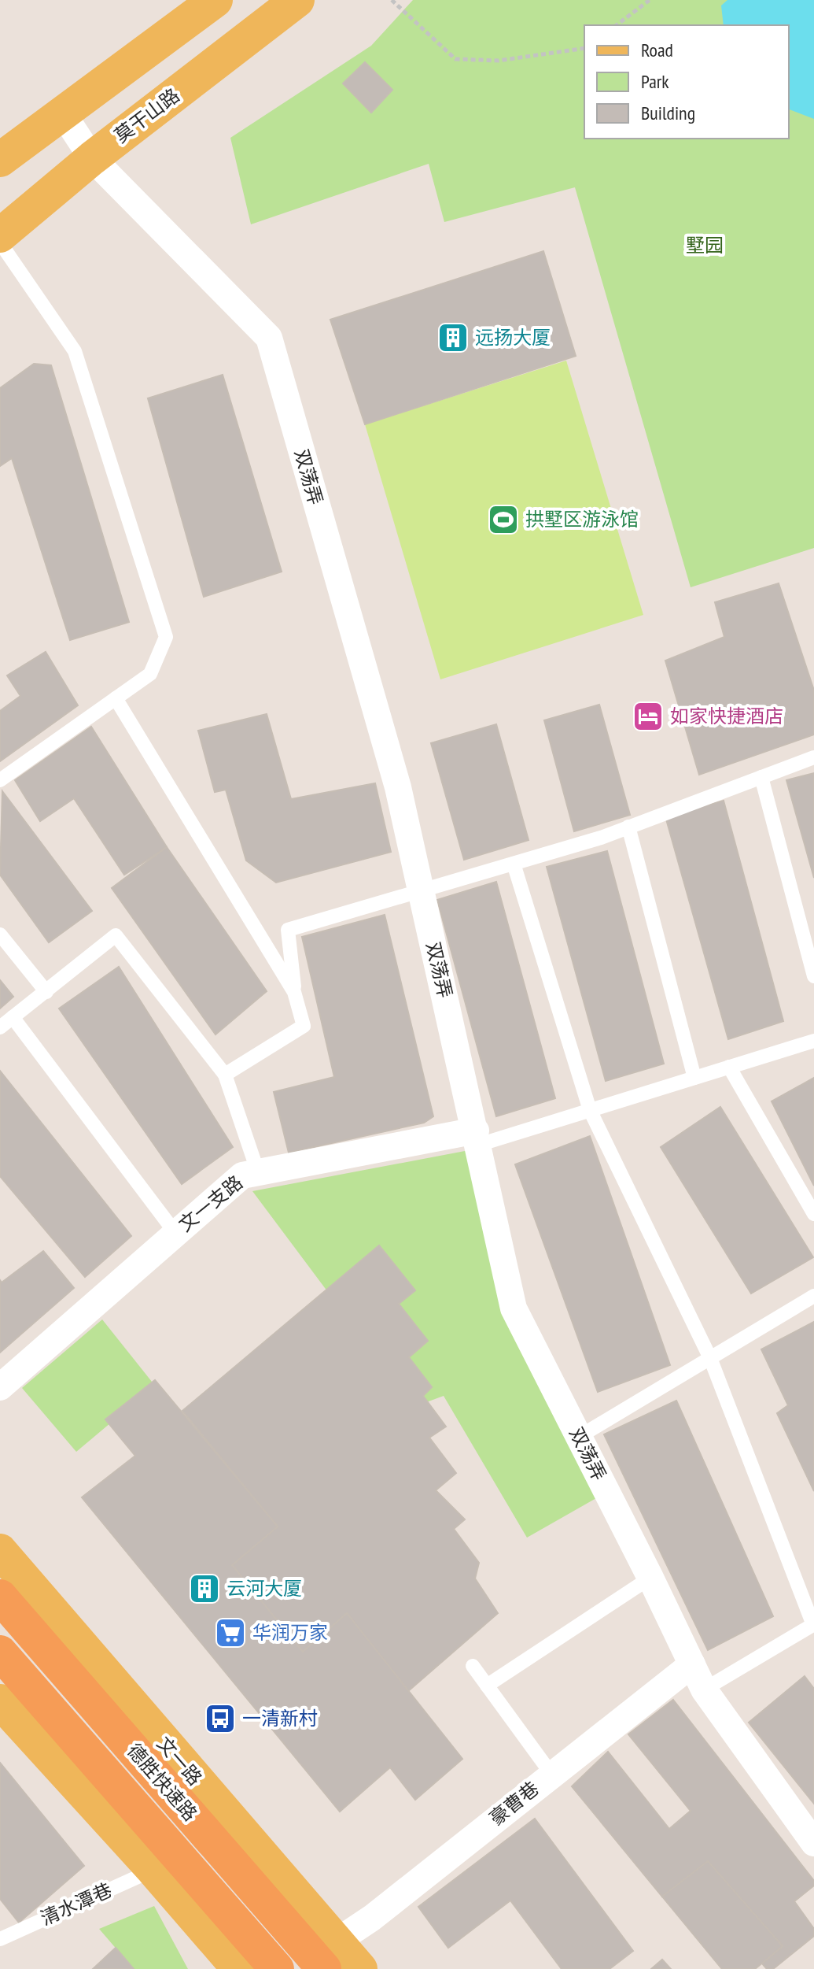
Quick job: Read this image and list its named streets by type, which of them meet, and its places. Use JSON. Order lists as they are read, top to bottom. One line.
{"streets":{"highway":["德胜快速路"],"main road":["莫干山路","文一路"],"street":["双荡弄","文一支路","豪曹巷"],"lane":["清水潭巷"]},"crossings":[["莫干山路","双荡弄"],["双荡弄","文一支路"],["双荡弄","豪曹巷"],["文一路","德胜快速路"],["文一路","豪曹巷"],["德胜快速路","豪曹巷"]],"parks":["墅园"],"places":{"building":["远扬大厦","云河大厦"],"sports":["拱墅区游泳馆"],"hotel":["如家快捷酒店"],"supermarket":["华润万家"],"bus stop":["一清新村"]},"legend":["Road","Park","Building"]}
